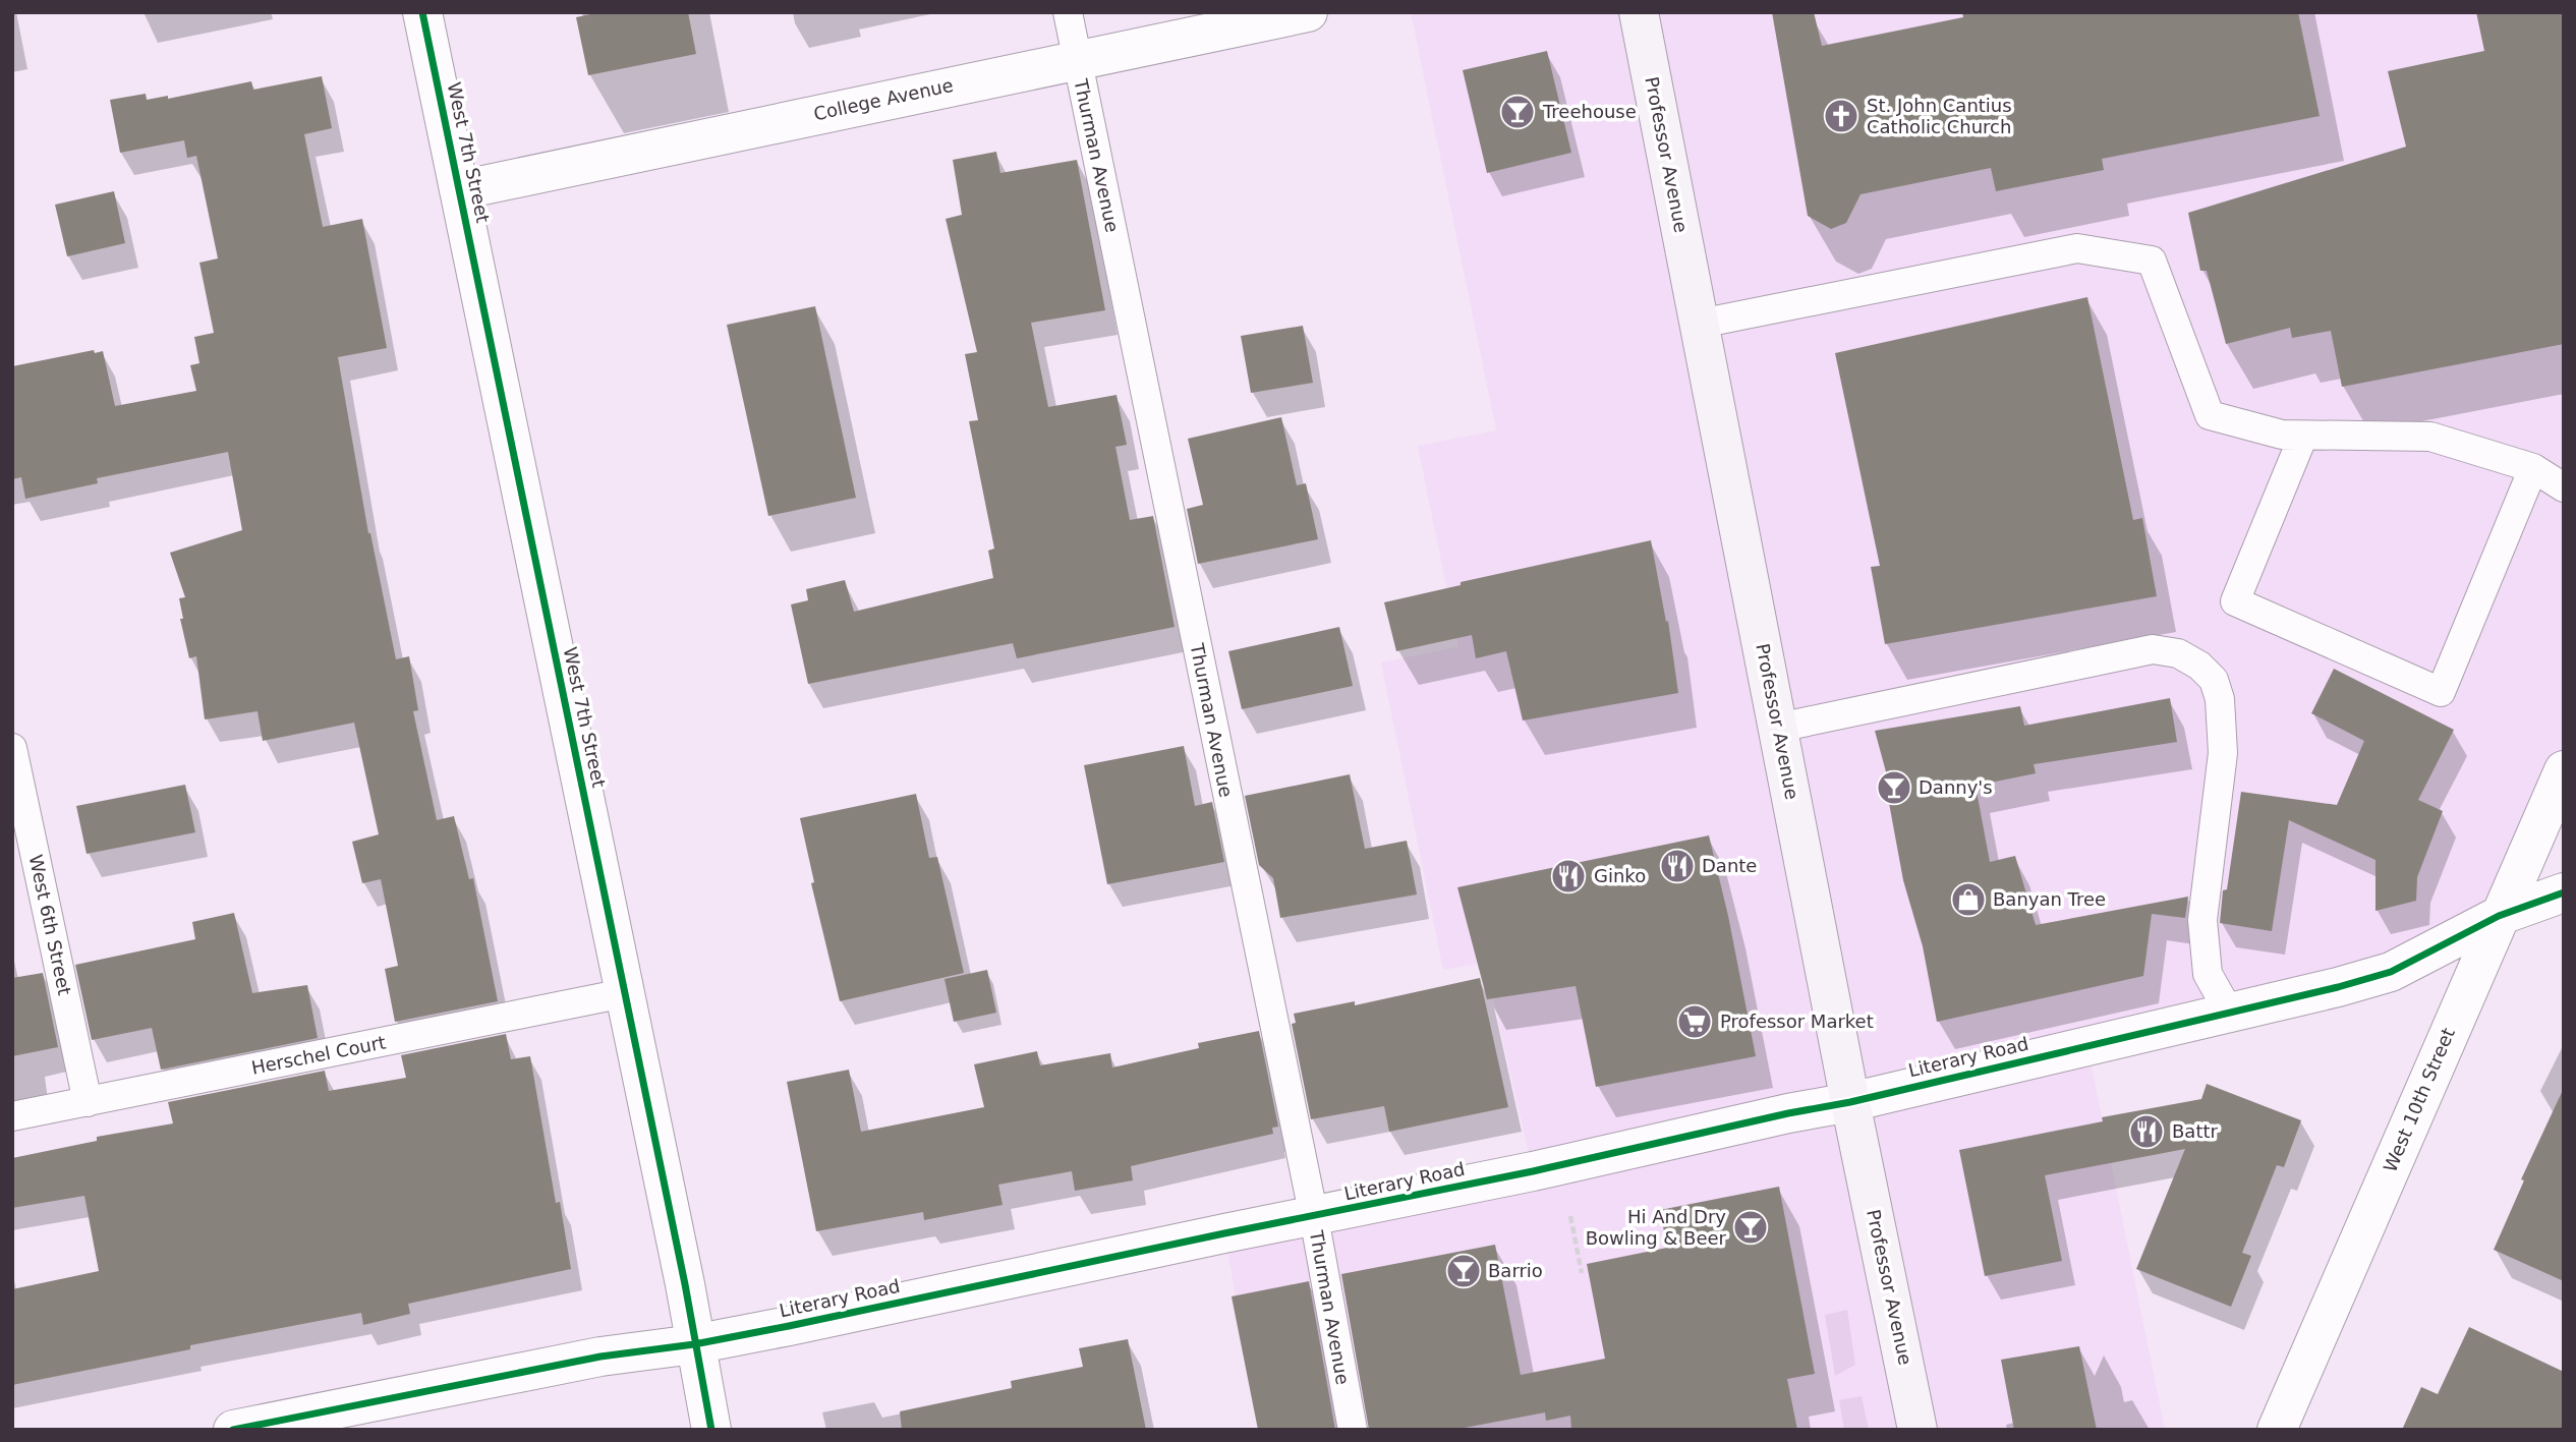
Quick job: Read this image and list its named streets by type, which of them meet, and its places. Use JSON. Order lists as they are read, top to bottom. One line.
{"streets":{"street":["College Avenue","West 7th Street","Professor Avenue","Literary Road","West 10th Street"],"lane":["Thurman Avenue","West 6th Street","Herschel Court"]},"crossings":[["College Avenue","West 7th Street"],["College Avenue","Thurman Avenue"],["West 7th Street","Herschel Court"],["West 7th Street","Literary Road"],["Professor Avenue","Literary Road"],["Thurman Avenue","Literary Road"],["West 6th Street","Herschel Court"],["Literary Road","West 10th Street"]],"places":{"bar":["Treehouse","Danny's","Hi And Dry Bowling & Beer","Barrio"],"church":["St. John Cantius Catholic Church"],"restaurant":["Dante","Ginko","Battr"],"shop":["Banyan Tree"],"supermarket":["Professor Market"]}}
